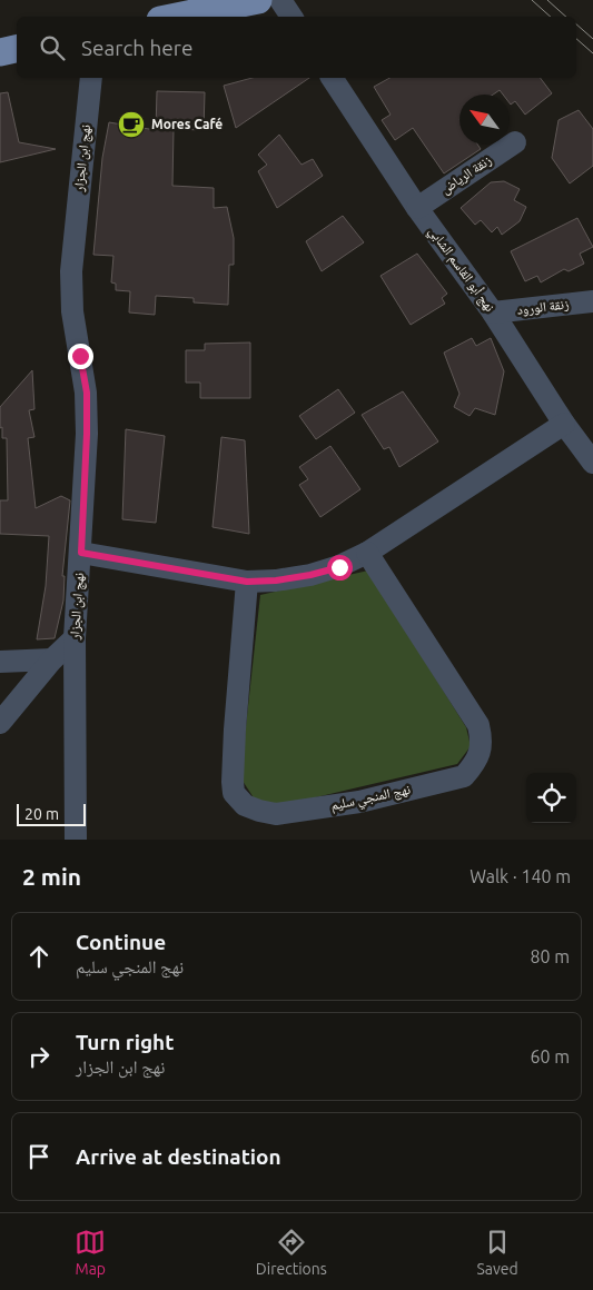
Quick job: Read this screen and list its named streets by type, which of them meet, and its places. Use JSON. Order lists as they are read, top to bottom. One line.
{"streets":{"street":["نهج ابن الجزار","زنقة الرياض","نهج أبو القاسم الشابي","زنقة الورود","نهج المنجي سليم"]},"crossings":[["زنقة الرياض","نهج أبو القاسم الشابي"],["نهج أبو القاسم الشابي","زنقة الورود"]],"places":{"cafe":["Mores Café"]},"scale_bar":"20 m","north":"top left","page":{"search":"Search here","scale":"20 m","heading":["2 min","Walk · 140 m"],"list":[["Continue","نهج المنجي سليم","80 m"],["Turn right","نهج ابن الجزار","60 m"],"Arrive at destination"],"nav":["Map","Directions","Saved"]}}
